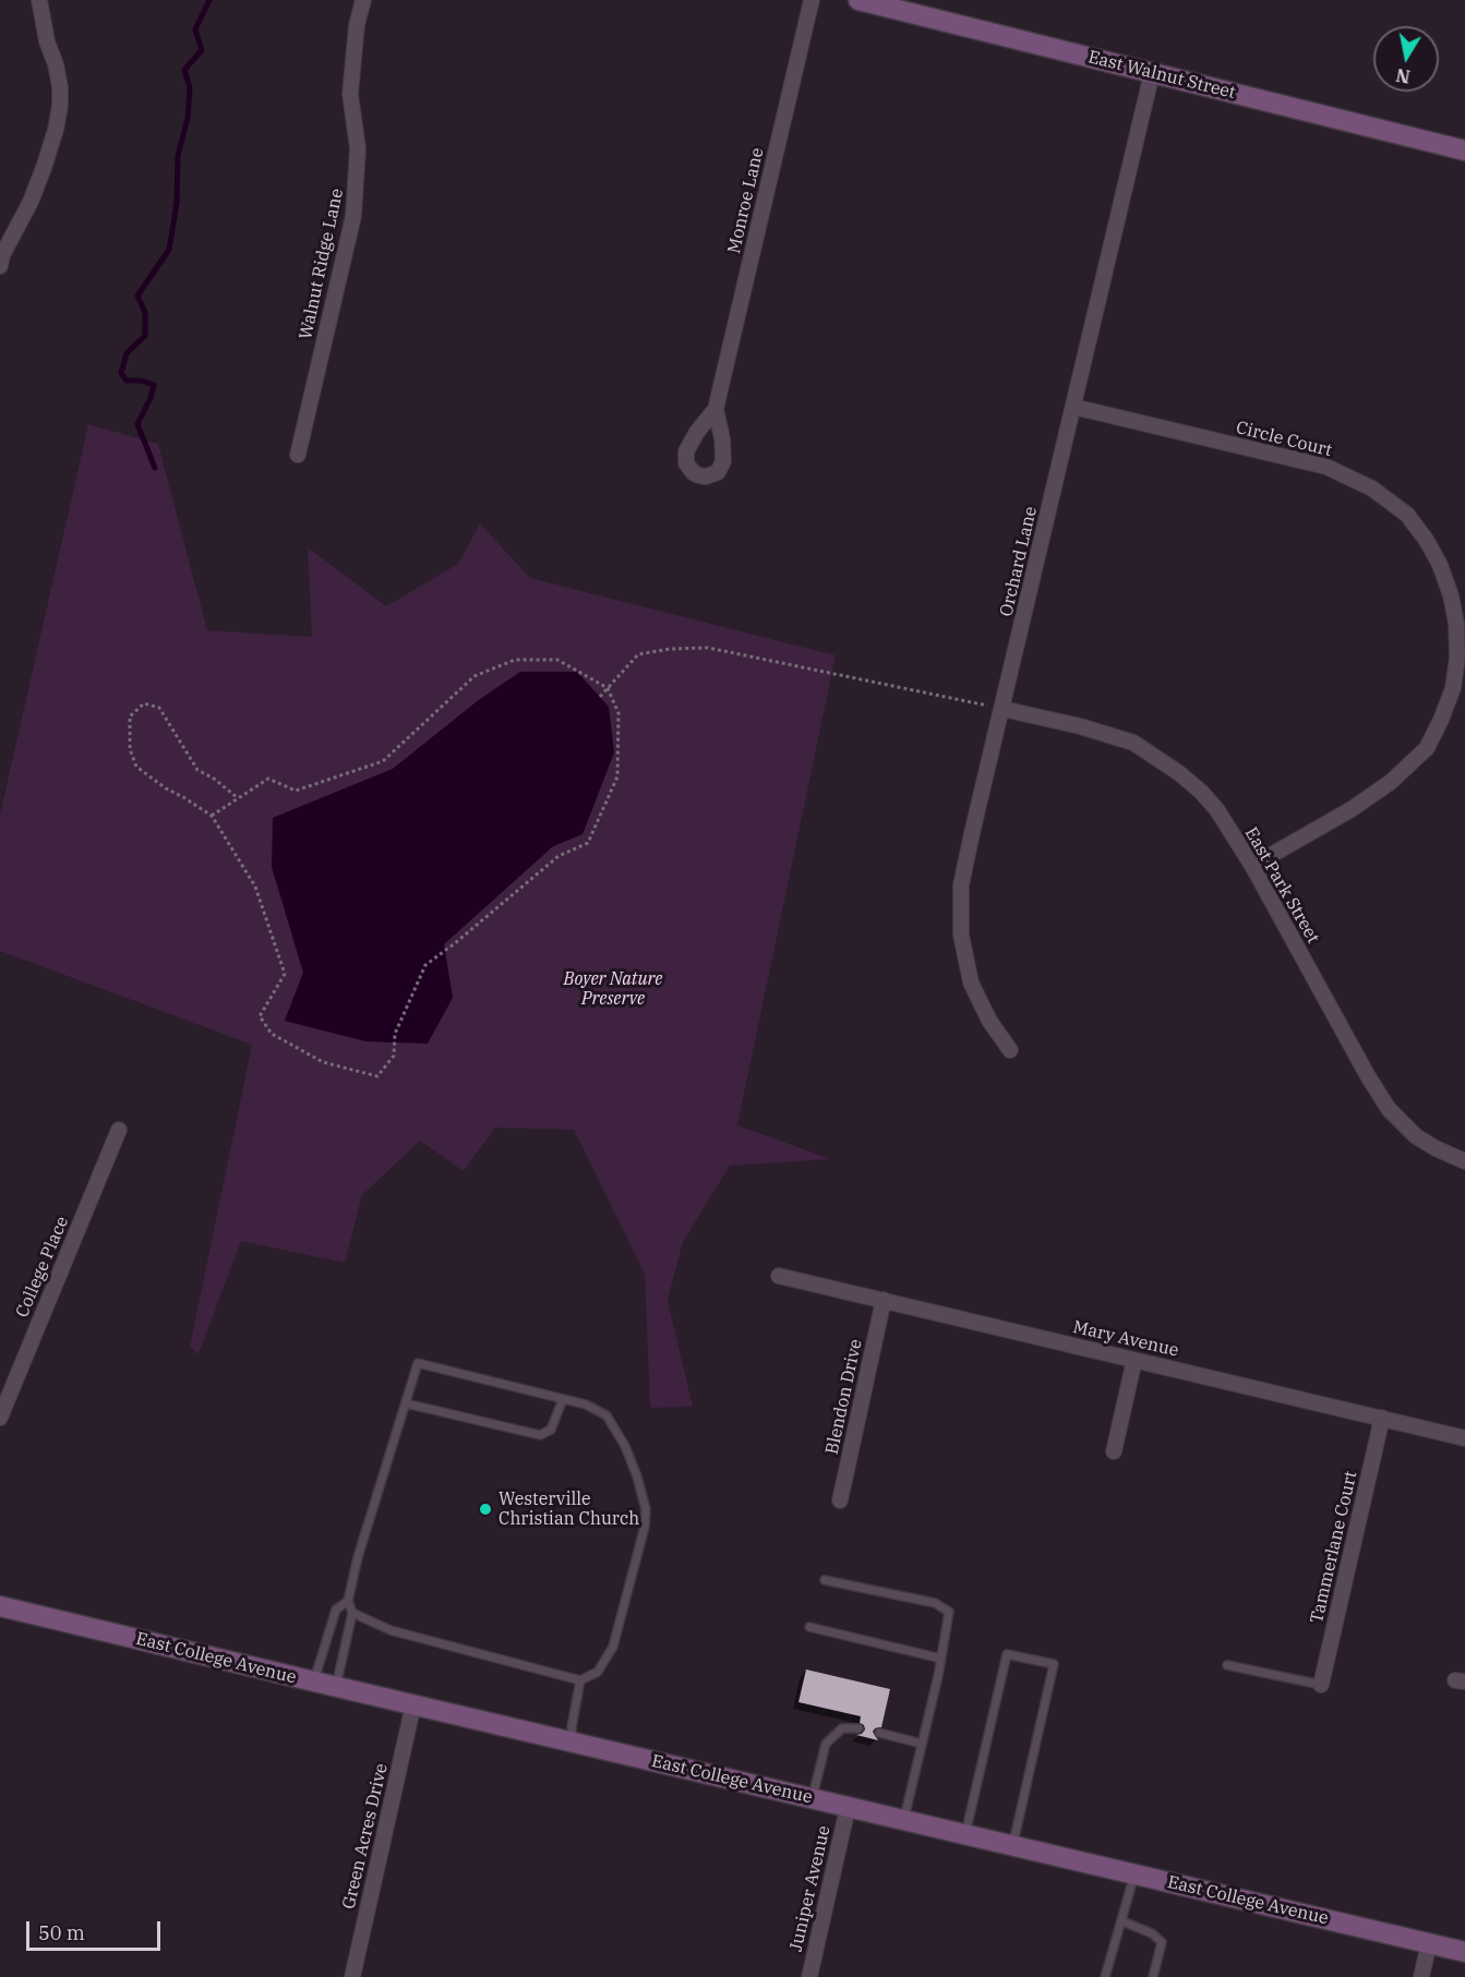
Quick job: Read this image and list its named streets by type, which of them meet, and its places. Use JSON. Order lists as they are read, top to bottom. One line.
{"streets":{"street":["East Walnut Street","Monroe Lane","Walnut Ridge Lane","Circle Court","Orchard Lane","East Park Street","College Place","Mary Avenue","Blendon Drive","Tammerlane Court","East College Avenue","Green Acres Drive","Juniper Avenue"]},"crossings":[["East Walnut Street","Orchard Lane"],["Circle Court","Orchard Lane"],["Circle Court","East Park Street"],["Orchard Lane","East Park Street"],["Mary Avenue","Blendon Drive"],["Mary Avenue","Tammerlane Court"],["East College Avenue","Green Acres Drive"],["East College Avenue","Juniper Avenue"]],"parks":["Boyer Nature Preserve"],"places":["Westerville Christian Church"],"scale_bar":"50 m","north":"bottom"}
